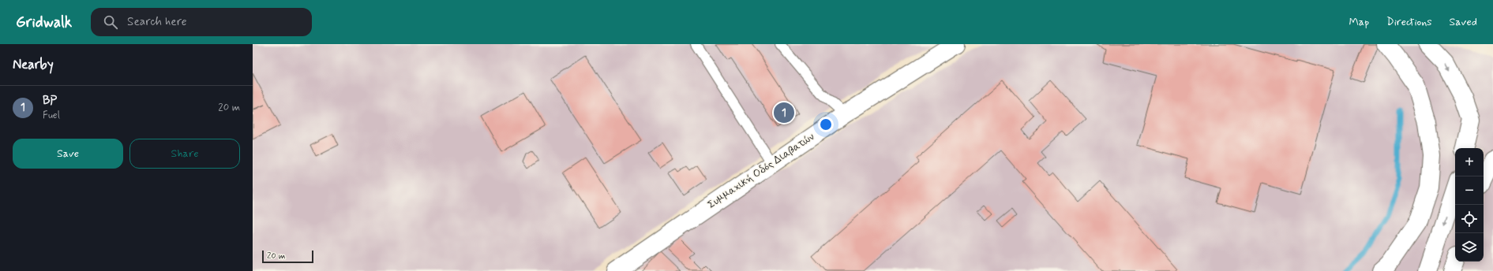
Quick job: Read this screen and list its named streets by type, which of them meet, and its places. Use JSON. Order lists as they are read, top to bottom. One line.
{"streets":{"street":["Συμμαχική Οδός Διαβατών"]},"scale_bar":"20 m","page":{"header":"Gridwalk","search":"Search here","nav":["Map","Directions","Saved"],"heading":"Nearby","list":[{"mark":"1","name":"BP","note":"Fuel","value":"20 m"}],"pins":"1","buttons":["Save","Share"],"map_buttons":["+","−"],"scale":"20 m"}}
